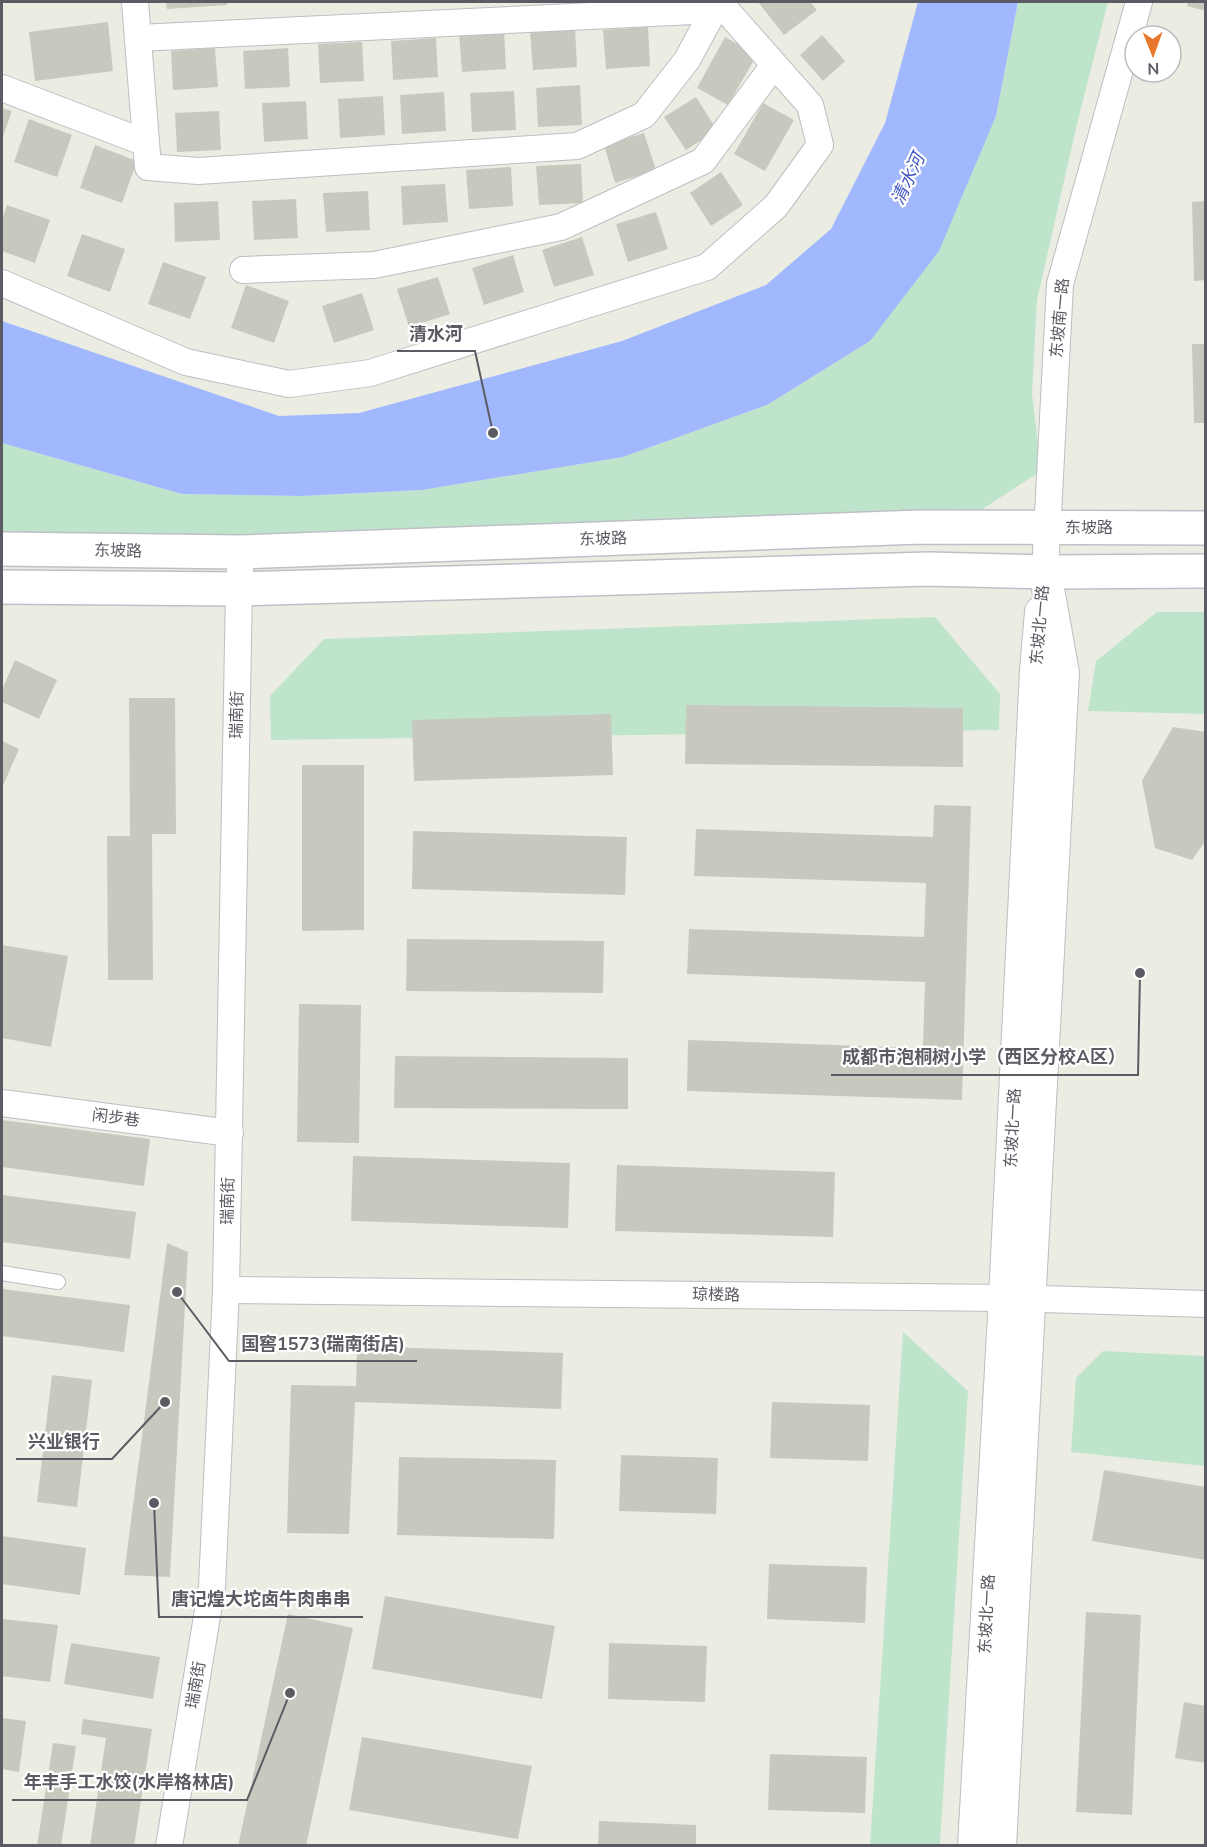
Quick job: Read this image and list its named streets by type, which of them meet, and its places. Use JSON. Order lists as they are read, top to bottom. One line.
{"streets":{"main road":["东坡路"],"street":["东坡南一路","东坡北一路","瑞南街","闲步巷","琼楼路"]},"crossings":[["东坡南一路","东坡路"],["东坡南一路","东坡北一路"],["东坡路","瑞南街"],["东坡北一路","琼楼路"],["瑞南街","闲步巷"],["瑞南街","琼楼路"]],"water":["清水河"],"places":["清水河","成都市泡桐树小学（西区分校A区）","国窖1573(瑞南街店)","兴业银行","唐记煌大坨卤牛肉串串","年丰手工水饺(水岸格林店)"],"north":"bottom"}
